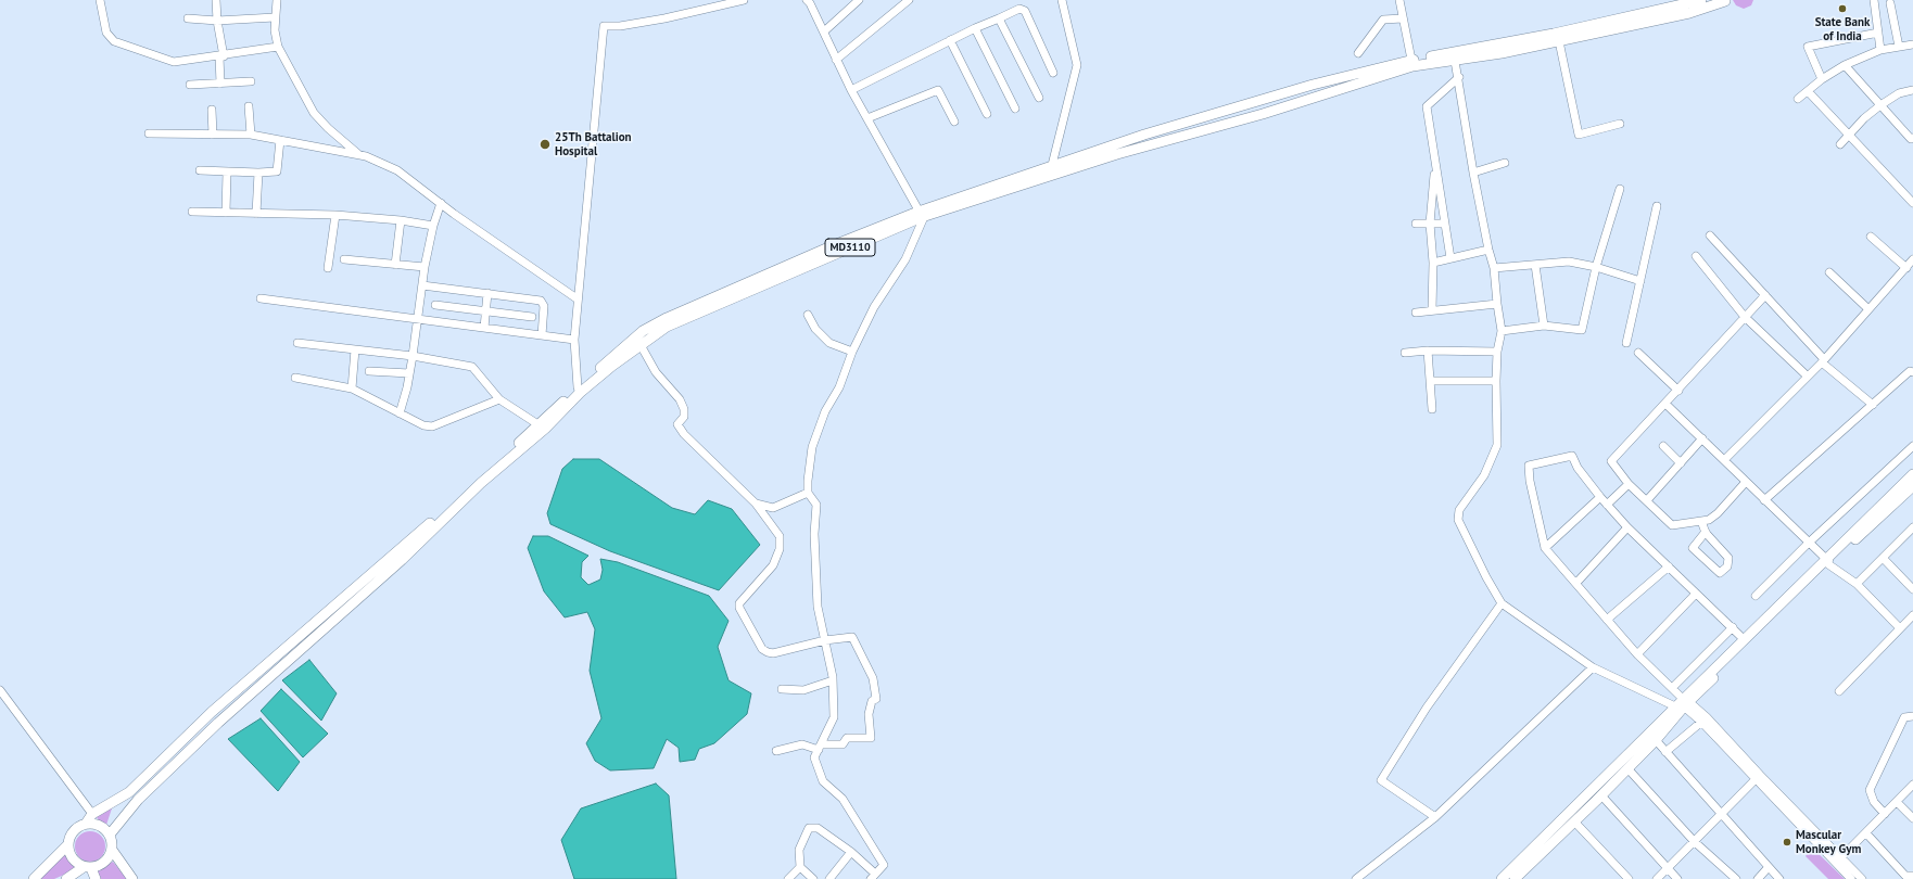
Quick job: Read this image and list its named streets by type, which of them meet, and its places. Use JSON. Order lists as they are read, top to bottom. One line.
{"streets":{"main road":["MD3110"]},"places":["State Bank of India","25Th Battalion Hospital","Mascular Monkey Gym"]}
